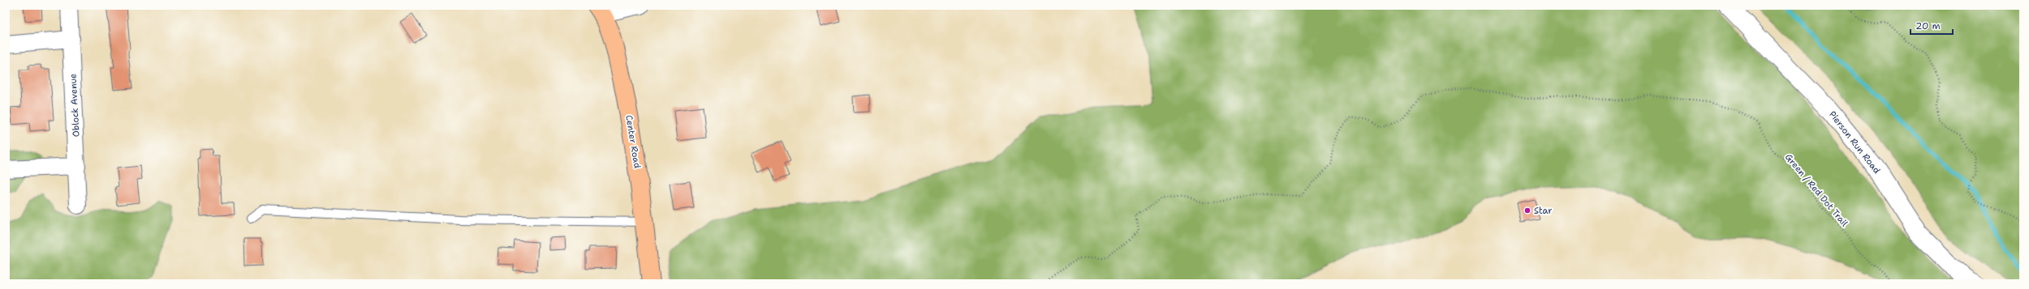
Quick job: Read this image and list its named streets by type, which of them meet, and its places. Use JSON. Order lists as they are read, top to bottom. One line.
{"streets":{"main road":["Center Road"],"street":["Oblock Avenue","Pierson Run Road"],"path":["Green / Red Dot Trail"]},"places":["Star"],"scale_bar":"20 m"}
